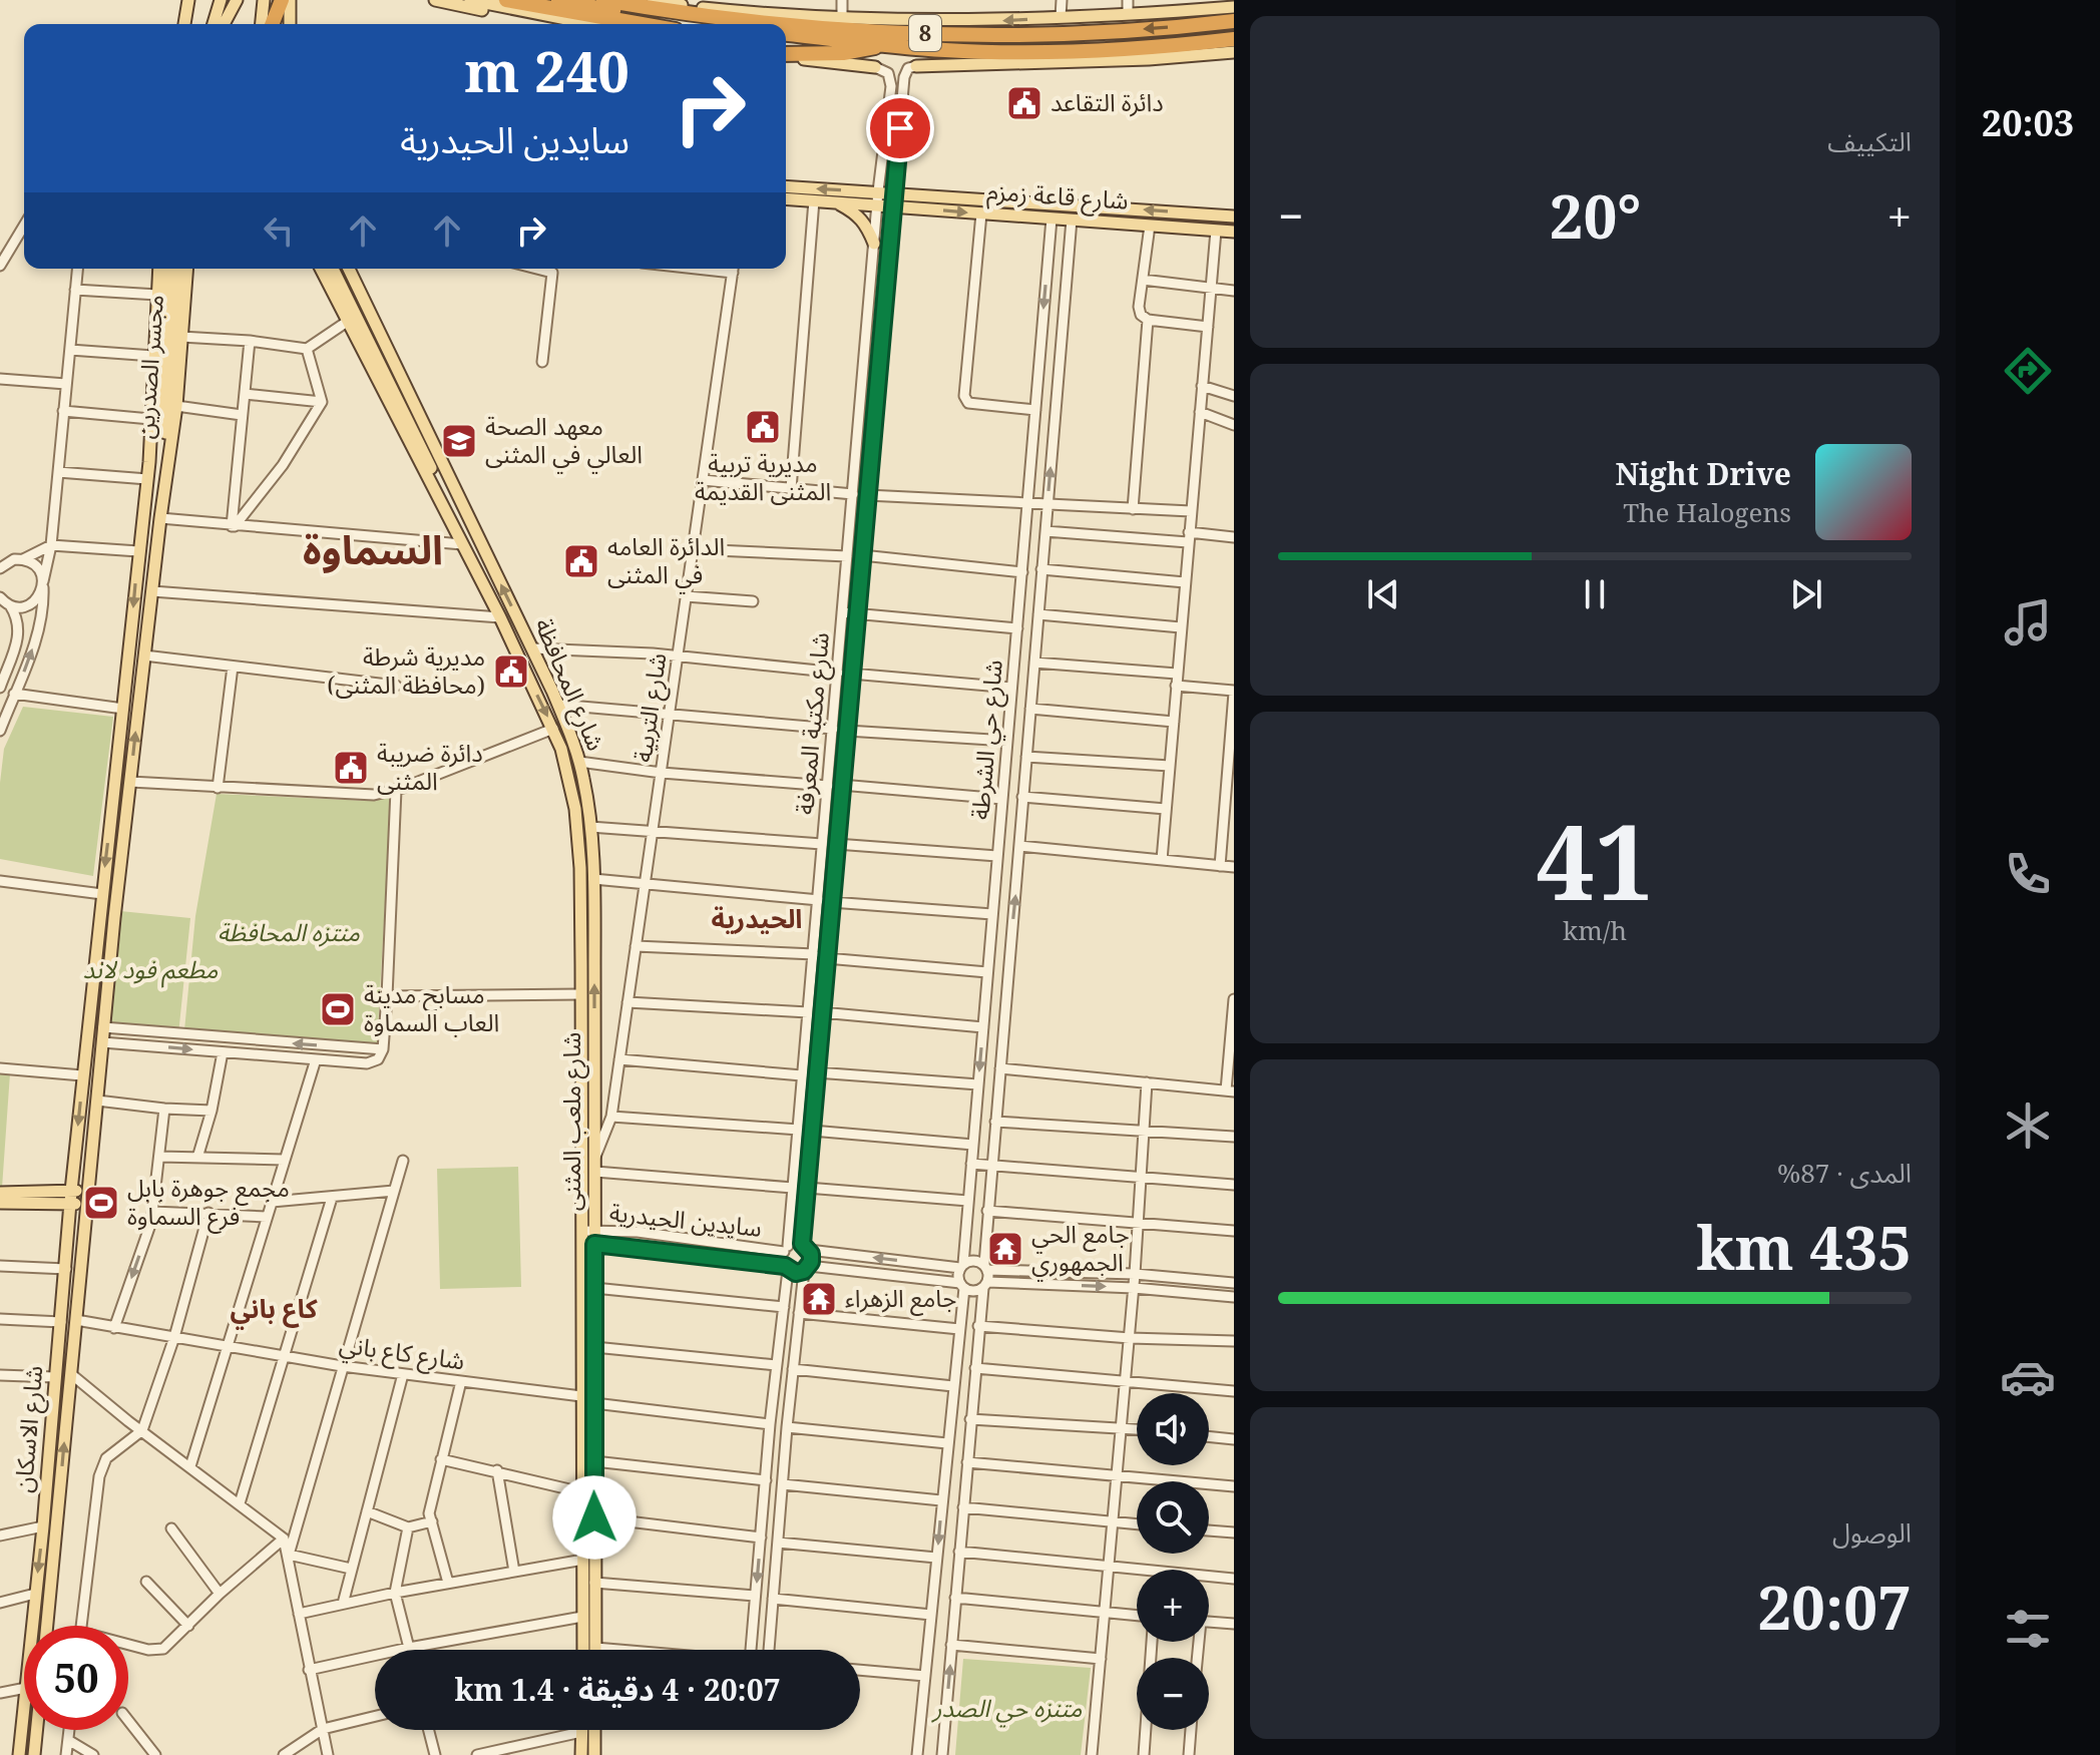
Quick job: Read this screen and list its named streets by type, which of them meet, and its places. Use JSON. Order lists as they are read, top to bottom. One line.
{"streets":{"highway":["8"],"main road":["شارع قاعة زمزم","مجسر الصدرين","شارع المحافظة","شارع ملعب المثنى","شارع الاسكان"],"street":["شارع التربية","شارع مكتبة المعرفة","شارع حي الشرطة","سايدين الحيدرية","شارع كاع باني"]},"crossings":[["شارع قاعة زمزم","شارع مكتبة المعرفة"],["شارع قاعة زمزم","شارع حي الشرطة"],["مجسر الصدرين","شارع الاسكان"],["شارع المحافظة","شارع ملعب المثنى"],["شارع التربية","شارع ملعب المثنى"],["شارع مكتبة المعرفة","سايدين الحيدرية"],["شارع ملعب المثنى","سايدين الحيدرية"],["شارع ملعب المثنى","شارع كاع باني"],["شارع كاع باني","شارع الاسكان"]],"districts":["السماوة","الحيدرية","كاع باني"],"parks":["منتزه المحافظة","مطعم فود لاند","متنزه حي الصدر"],"places":{"public building":["دائرة التقاعد","مديرية تربية المثنى القديمة","الدائرة العامه في المثنى","مديرية شرطة (محافظة المثنى)","دائرة ضريبة المثنى"],"school or university":["معهد الصحة العالي في المثنى"],"sports":["مسابح مدينة العاب السماوة","مجمع جوهرة بابل فرع السماوة"],"temple":["جامع الحي الجمهوري","جامع الزهراء"]},"page":{"tabs":"20:03","tile":["التكييف",["41","km/h"],["المدى · 87%","435 km"],["الوصول","20:07"]],"turn":["240 m","سايدين الحيدرية"],"heat":["−","20°","+"],"song":["Night Drive","The Halogens"],"map_buttons":["+","−"],"limit":"50","trip":"20:07 · 4 دقيقة · 1.4 km"}}
